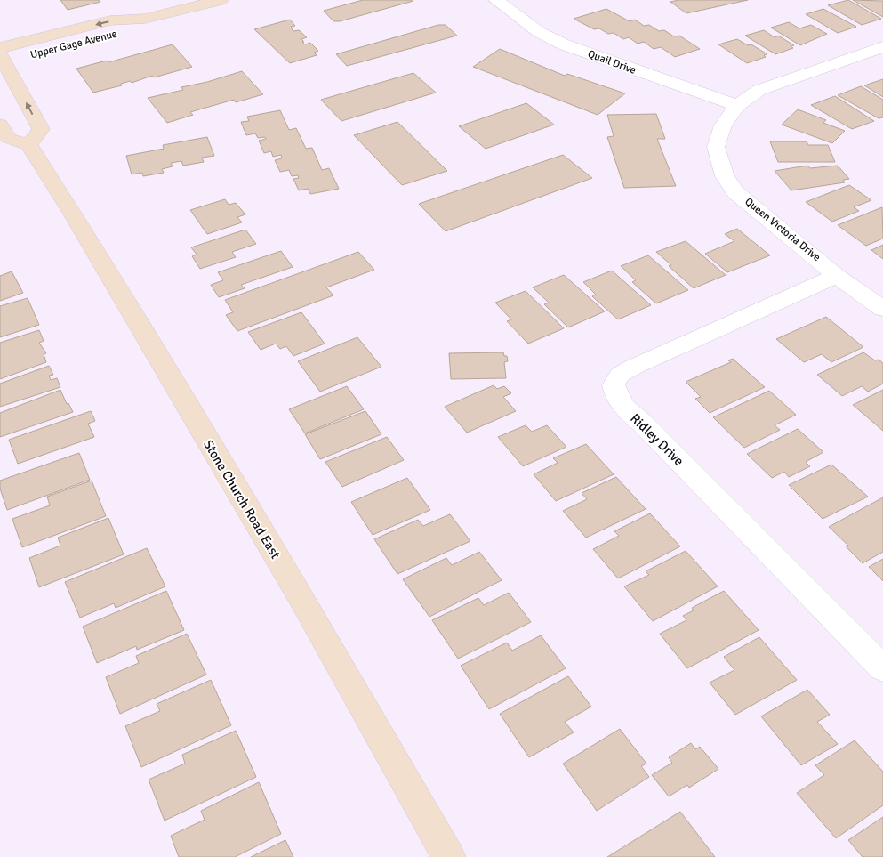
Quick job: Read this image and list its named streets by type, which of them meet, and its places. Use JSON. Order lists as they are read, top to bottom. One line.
{"streets":{"main road":["Upper Gage Avenue","Stone Church Road East"],"street":["Quail Drive","Queen Victoria Drive","Ridley Drive"]},"crossings":[["Quail Drive","Queen Victoria Drive"],["Queen Victoria Drive","Ridley Drive"]]}
